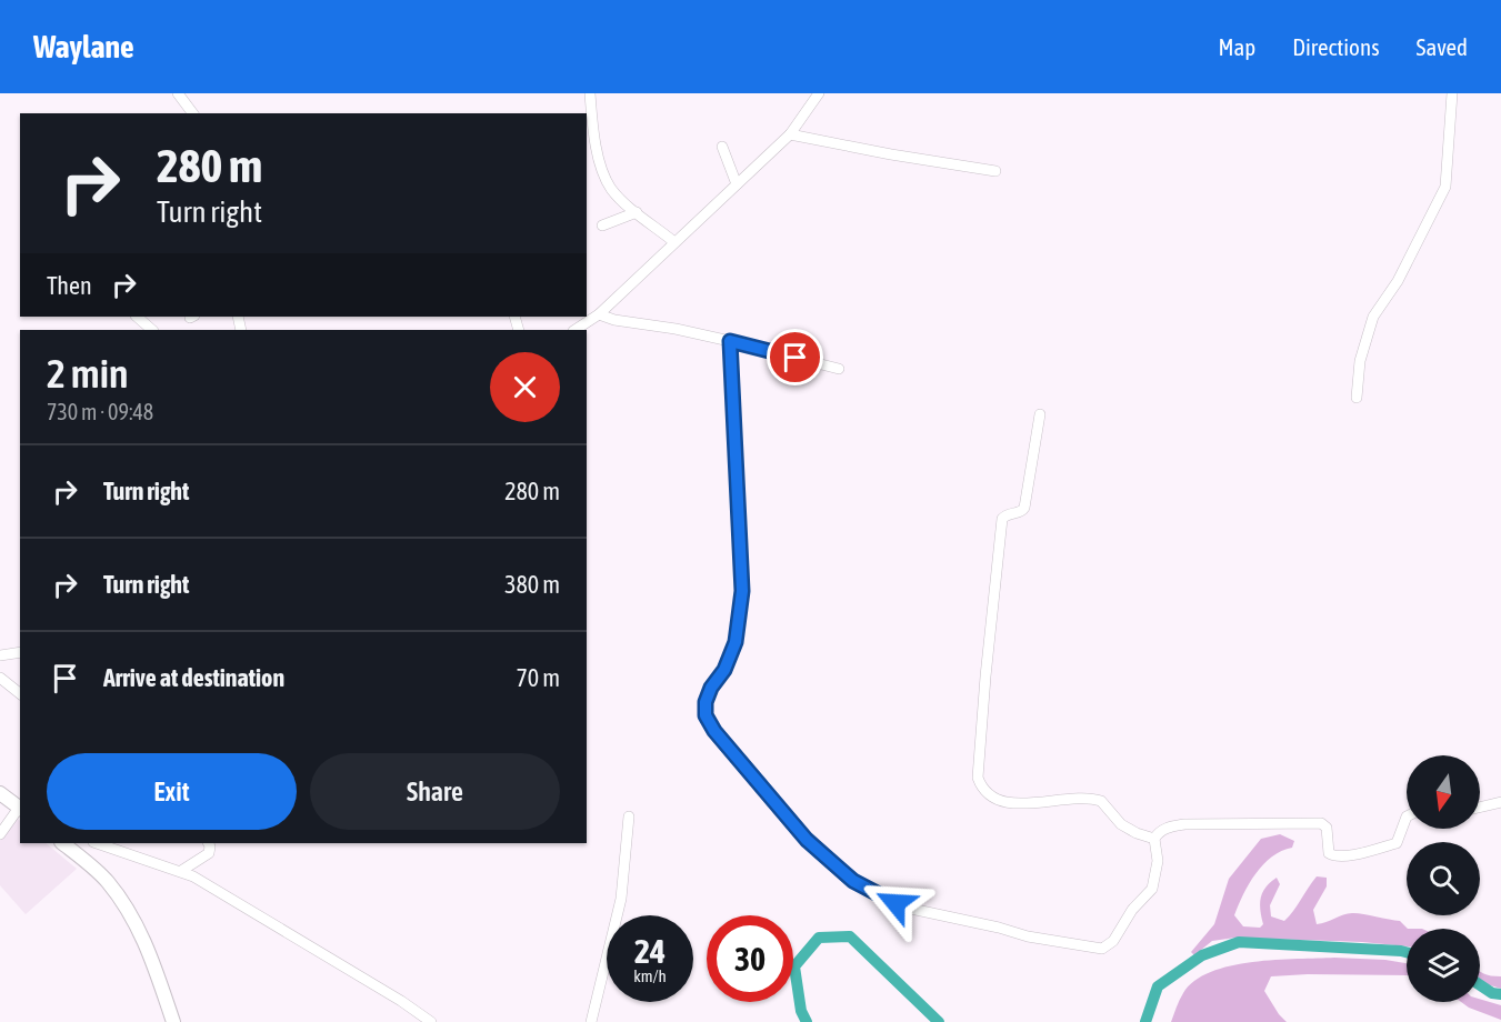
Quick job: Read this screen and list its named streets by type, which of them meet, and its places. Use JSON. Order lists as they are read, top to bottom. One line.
{"north":"bottom","page":{"header":"Waylane","nav":["Map","Directions","Saved"],"turn":["280 m","Turn right"],"then":"Then","heading":["2 min","730 m · 09:48"],"list":[{"name":"Turn right","value":"280 m"},{"name":"Turn right","value":"380 m"},{"name":"Arrive at destination","value":"70 m"}],"buttons":["Exit","Share"],"speed":"24 km/h","limit":"30"}}
